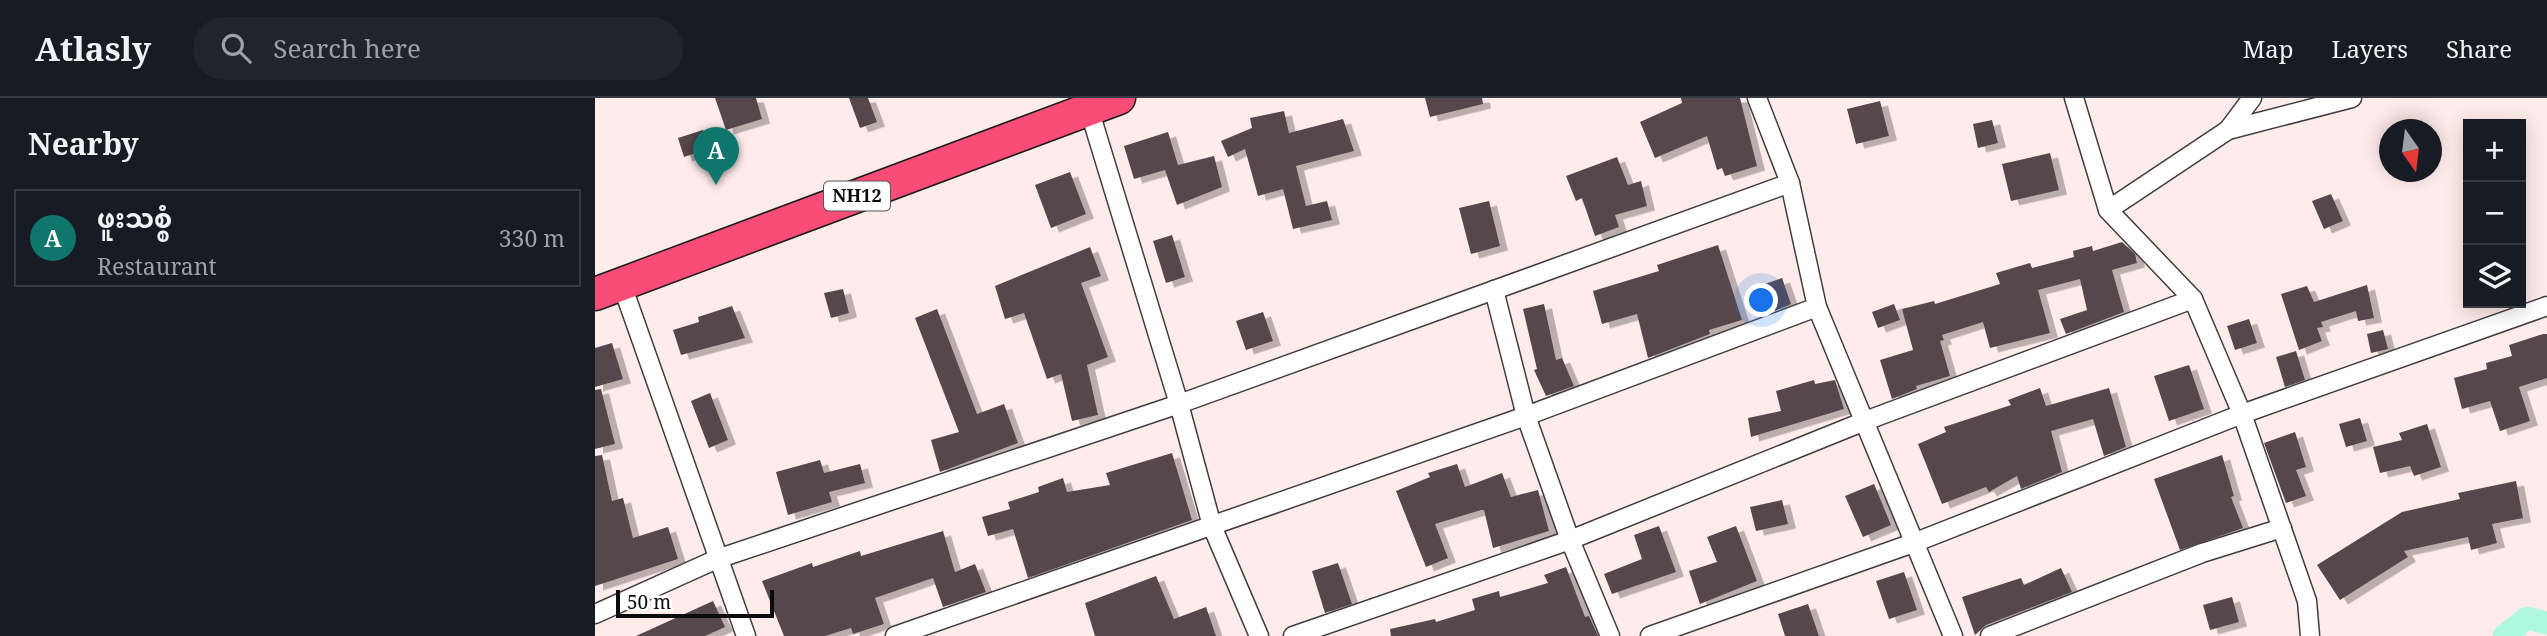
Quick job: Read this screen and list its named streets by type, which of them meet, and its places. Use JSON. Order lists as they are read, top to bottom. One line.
{"streets":{"highway":["NH12"]},"scale_bar":"50 m","north":"bottom","page":{"header":"Atlasly","search":"Search here","nav":["Map","Layers","Share"],"heading":"Nearby","map_buttons":["+","−"],"pins":"A","list":[{"mark":"A","name":"ဖူးသစ္စံ","note":"Restaurant","value":"330 m"}],"scale":"50 m"}}
